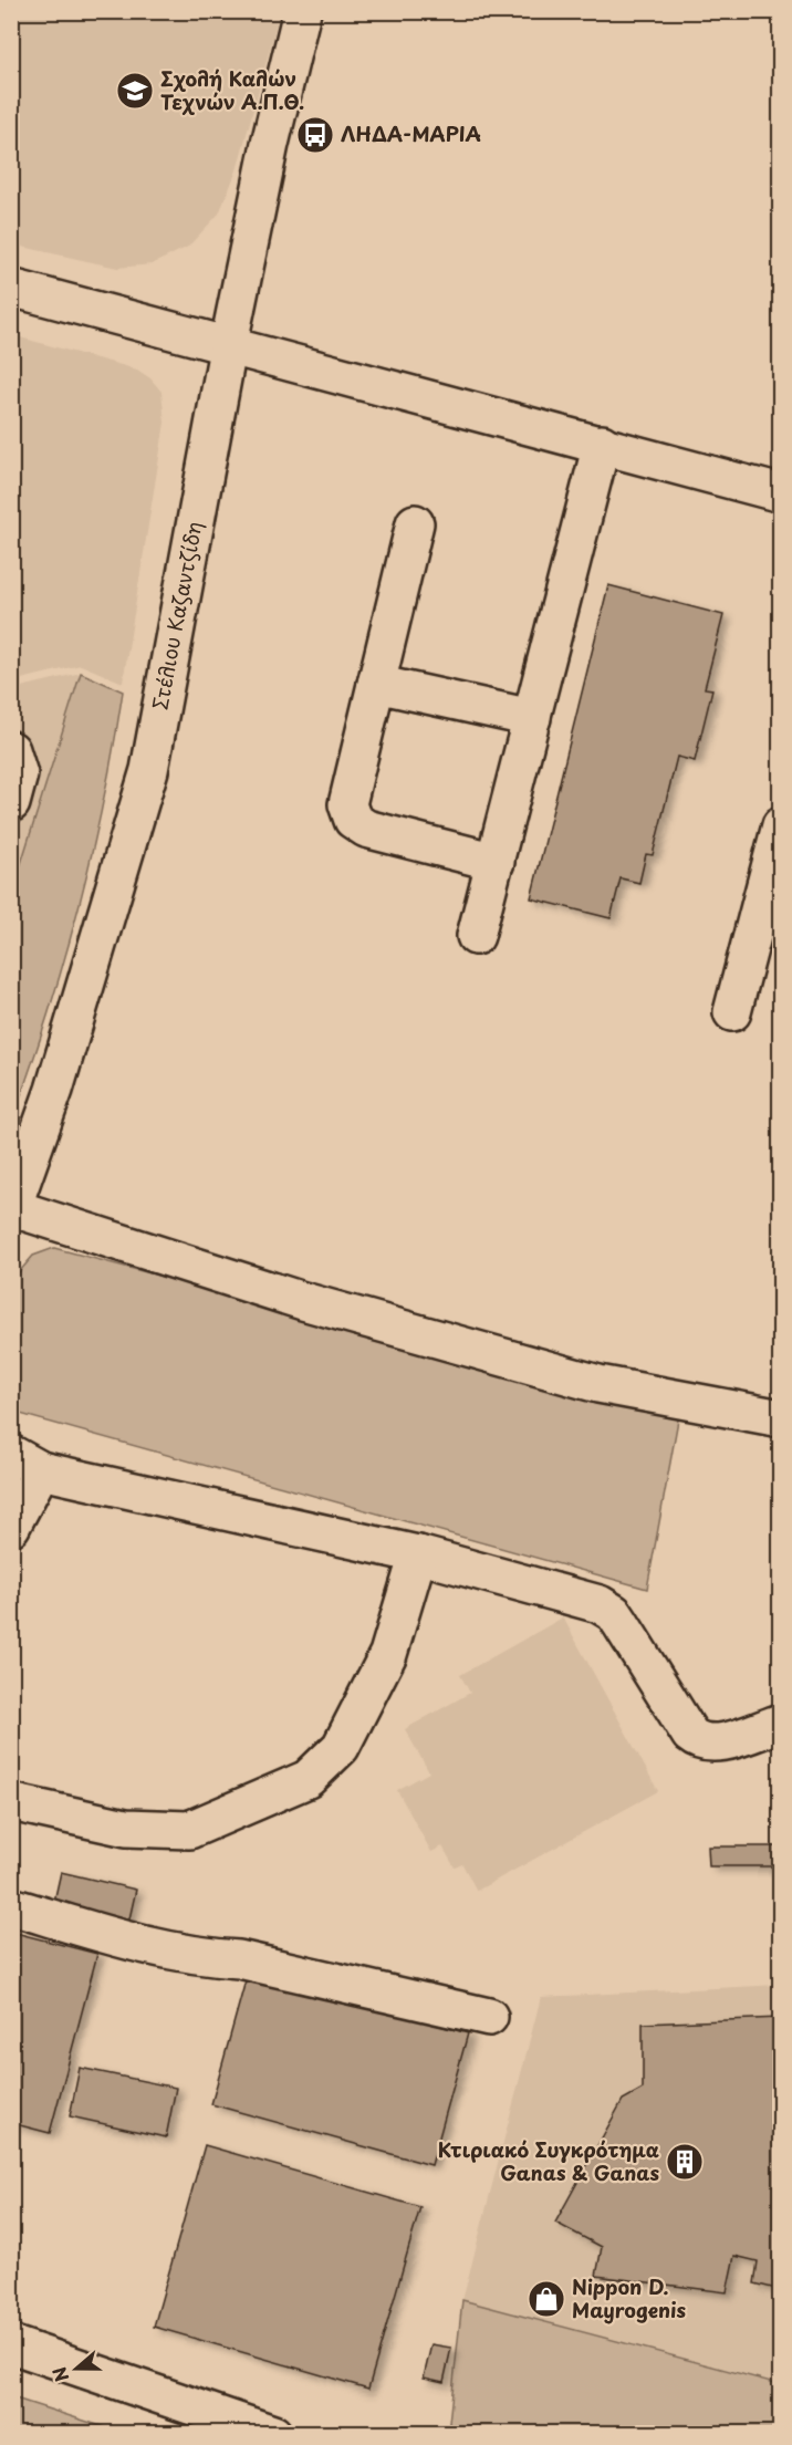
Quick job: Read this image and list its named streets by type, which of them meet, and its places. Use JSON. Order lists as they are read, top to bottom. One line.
{"streets":{"street":["Στέλιου Καζαντζίδη"]},"places":{"school or university":["Σχολή Καλών Τεχνών Α.Π.Θ."],"bus stop":["ΛΗΔΑ-ΜΑΡΙΑ"],"building":["Κτιριακό Συγκρότημα Ganas & Ganas"],"shop":["Nippon D. Mayrogenis"]},"north":"left"}
